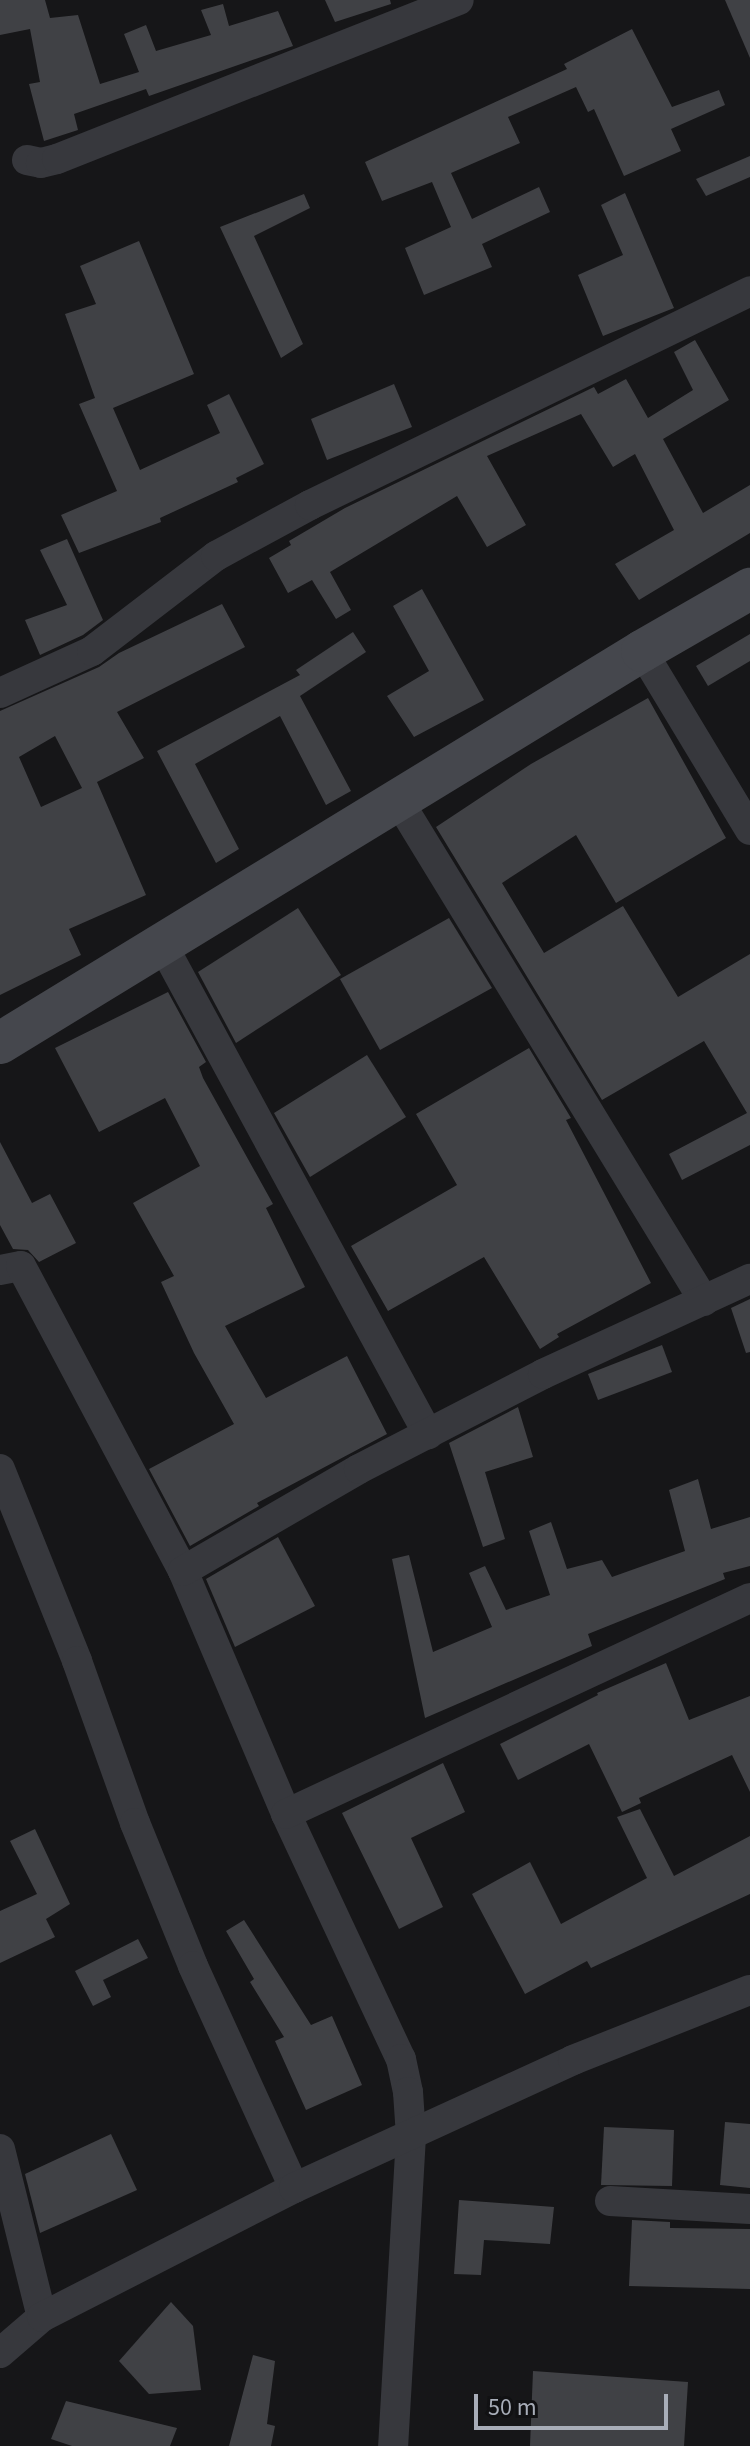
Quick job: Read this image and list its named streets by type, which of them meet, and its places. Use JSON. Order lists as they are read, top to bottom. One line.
{"scale_bar":"50 m"}
